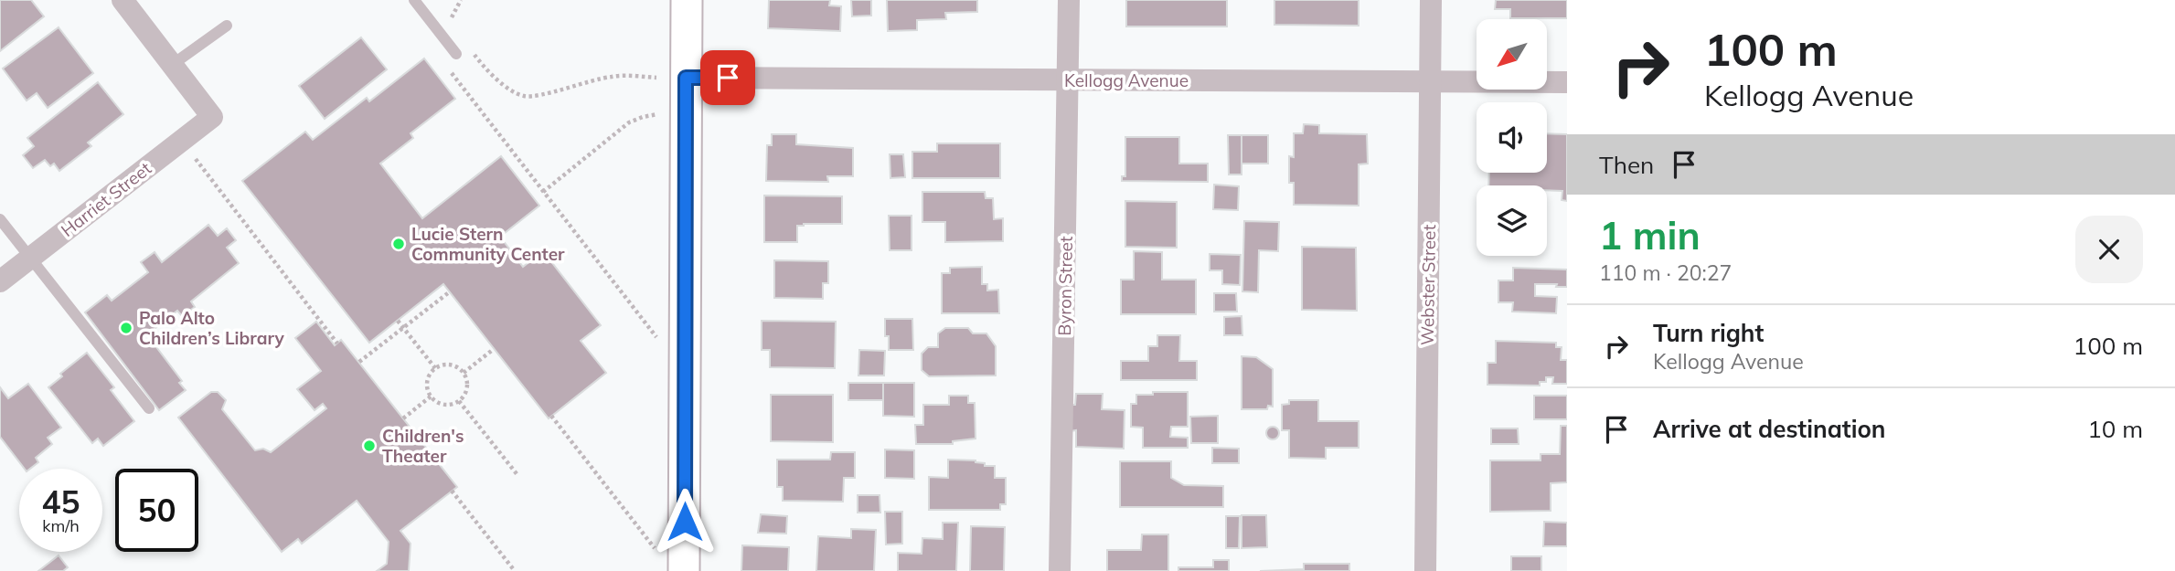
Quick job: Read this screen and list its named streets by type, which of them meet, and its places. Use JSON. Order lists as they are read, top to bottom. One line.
{"streets":{"street":["Kellogg Avenue","Harriet Street","Webster Street","Byron Street"]},"crossings":[["Kellogg Avenue","Webster Street"],["Kellogg Avenue","Byron Street"]],"places":["Lucie Stern Community Center","Palo Alto Children’s Library","Children's Theater"],"north":"bottom left","page":{"turn":["100 m","Kellogg Avenue"],"then":"Then","heading":["1 min","110 m · 20:27"],"list":[{"name":"Turn right","note":"Kellogg Avenue","value":"100 m"},{"name":"Arrive at destination","value":"10 m"}],"speed":"45 km/h","limit":"50"}}
